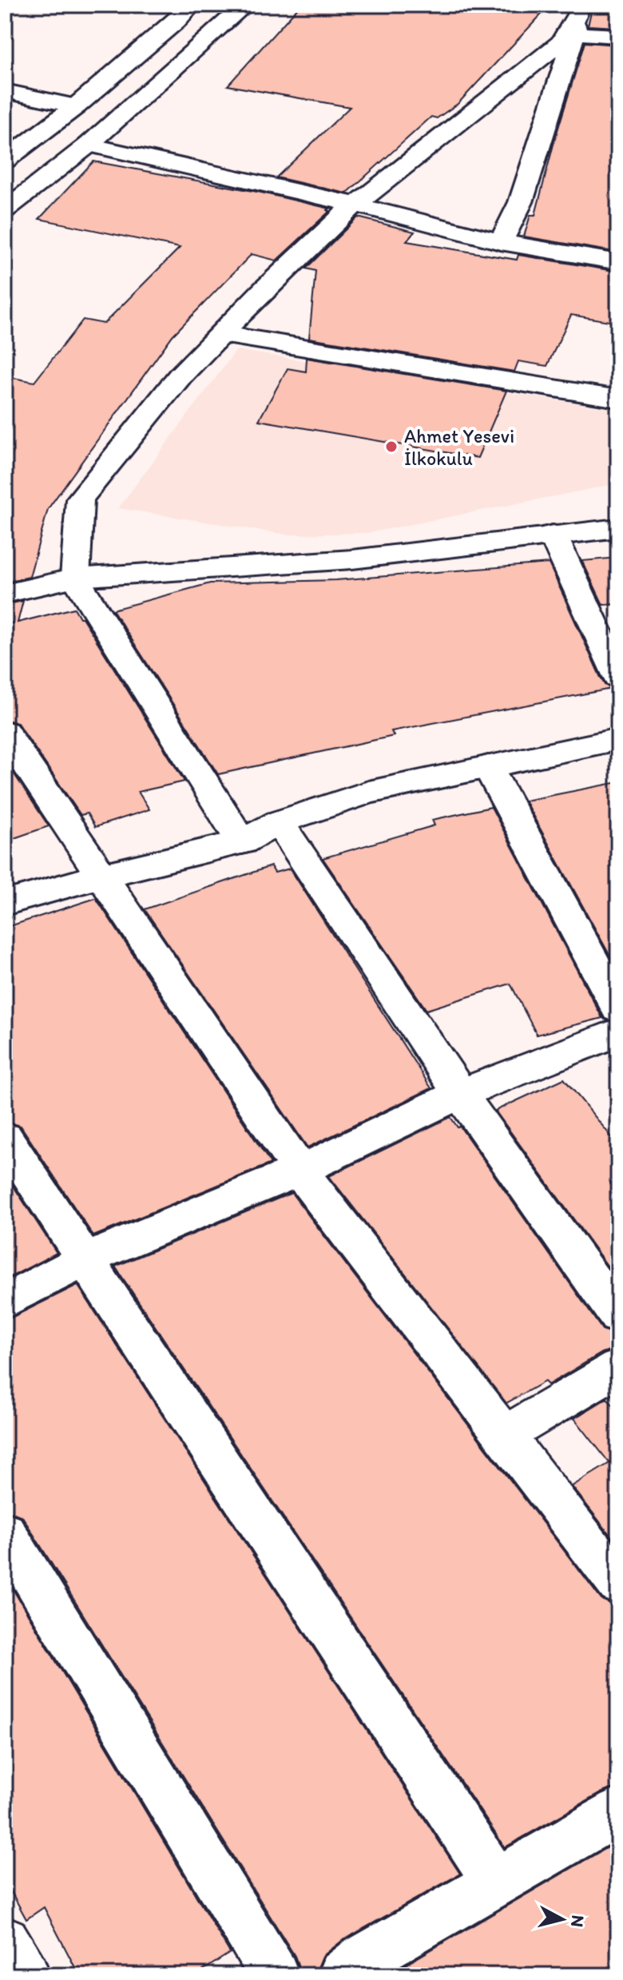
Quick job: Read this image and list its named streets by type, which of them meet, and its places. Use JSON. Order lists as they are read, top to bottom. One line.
{"places":["Ahmet Yesevi İlkokulu"],"north":"right"}
